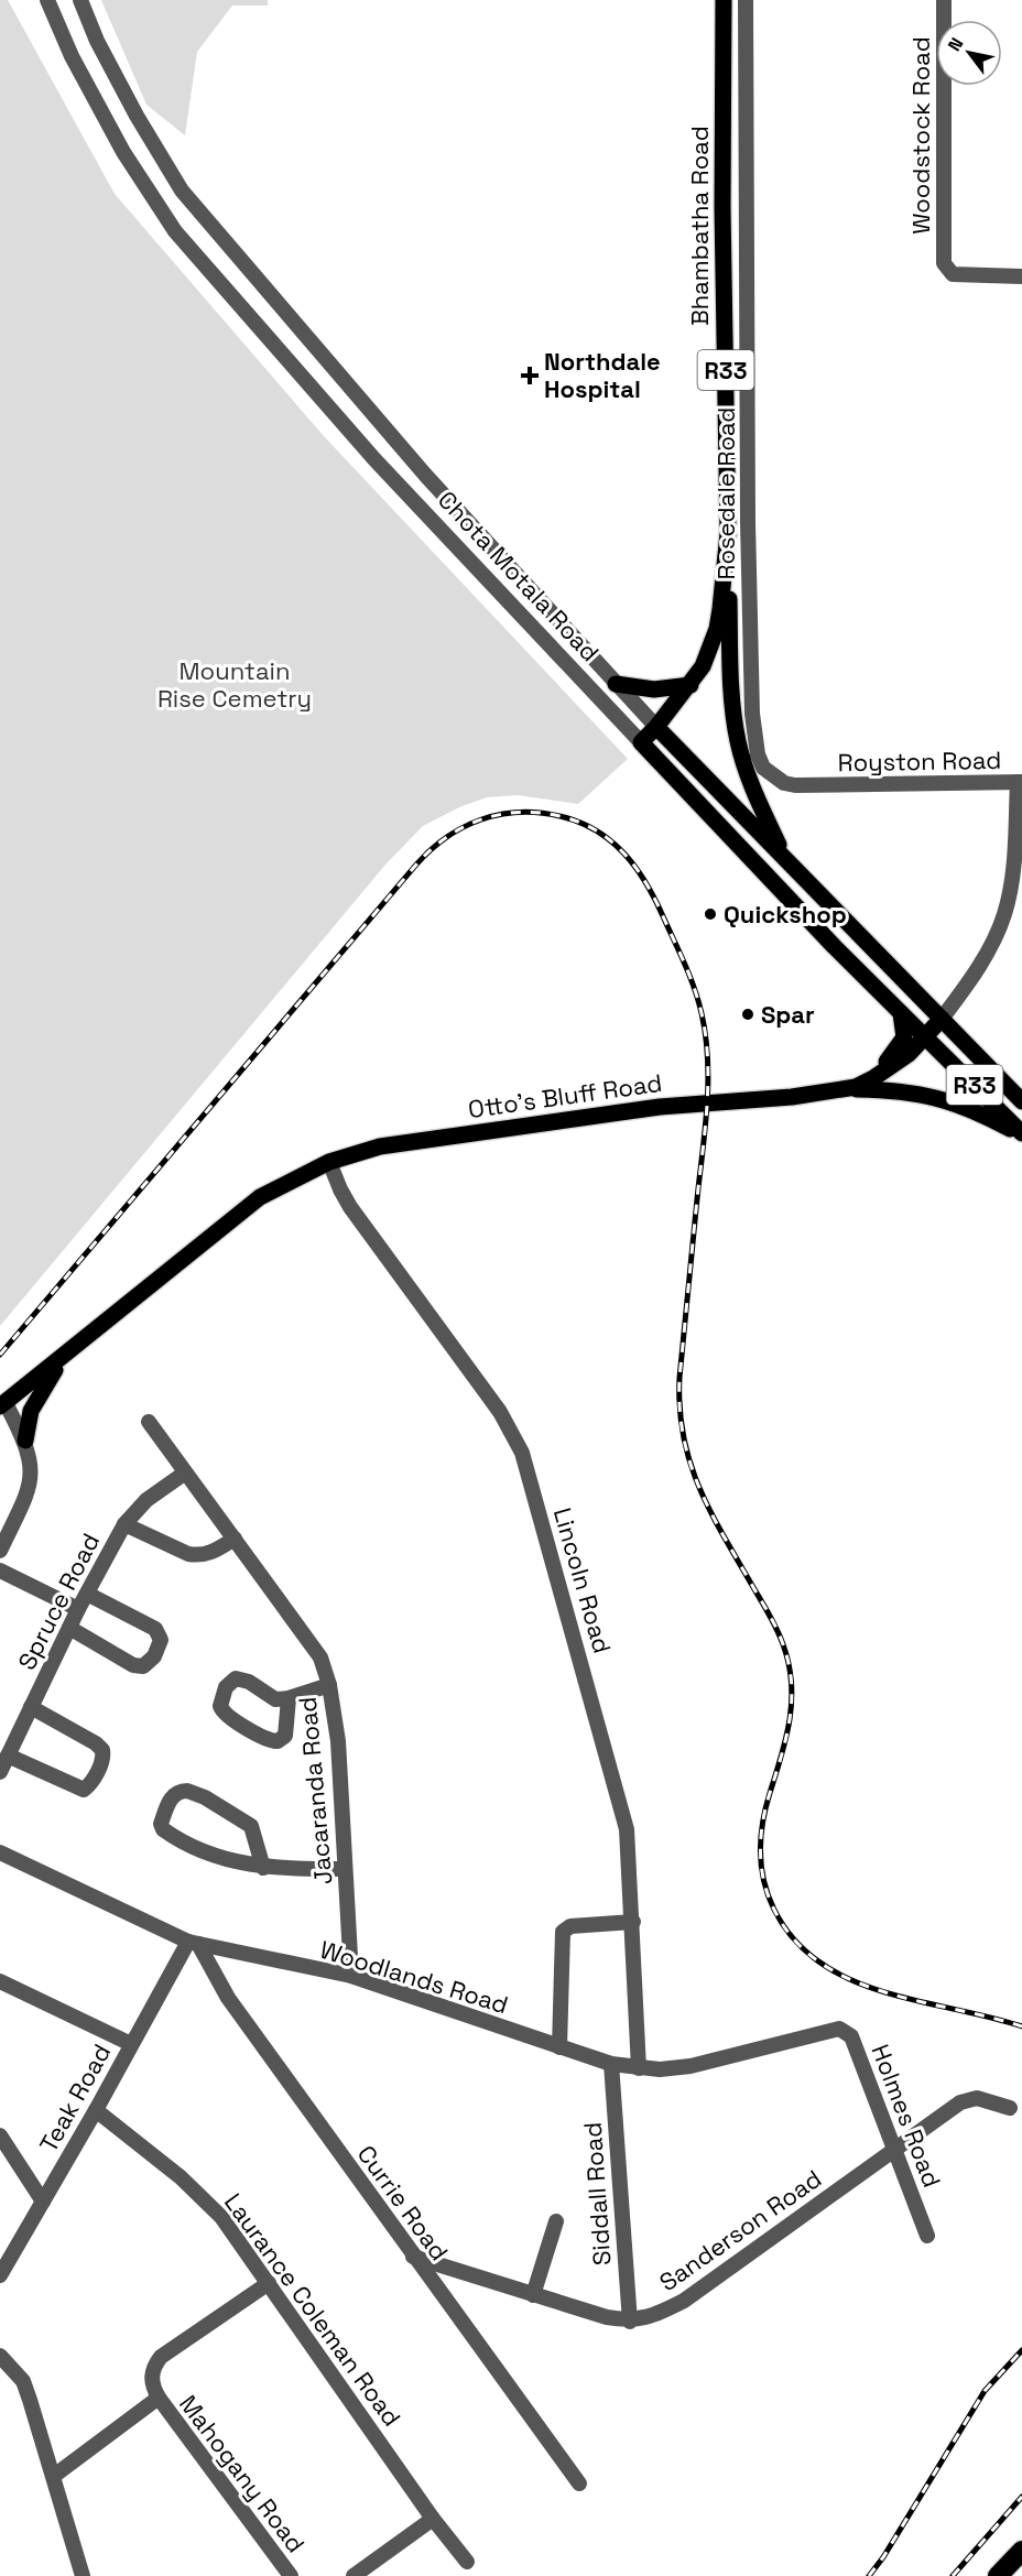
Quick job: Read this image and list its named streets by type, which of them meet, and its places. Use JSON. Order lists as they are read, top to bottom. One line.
{"streets":{"main road":["Bhambatha Road","R33","Chota Motala Road","Otto's Bluff Road"],"street":["Woodstock Road","Rosedale Road","Royston Road","Lincoln Road","Spruce Road","Jacaranda Road","Woodlands Road","Teak Road","Holmes Road","Siddall Road","Currie Road","Sanderson Road","Laurance Coleman Road","Mahogany Road"]},"crossings":[["Bhambatha Road","Chota Motala Road"],["Rosedale Road","Royston Road"],["Chota Motala Road","Otto's Bluff Road"],["Royston Road","Otto's Bluff Road"],["Otto's Bluff Road","Lincoln Road"],["Lincoln Road","Woodlands Road"],["Spruce Road","Jacaranda Road"],["Jacaranda Road","Woodlands Road"],["Woodlands Road","Teak Road"],["Woodlands Road","Holmes Road"],["Woodlands Road","Siddall Road"],["Woodlands Road","Currie Road"],["Teak Road","Currie Road"],["Teak Road","Laurance Coleman Road"],["Holmes Road","Sanderson Road"],["Siddall Road","Sanderson Road"],["Currie Road","Sanderson Road"]],"parks":["Mountain Rise Cemetry"],"places":{"health":["Northdale Hospital"],"other":["Quickshop","Spar"]},"north":"top left"}
